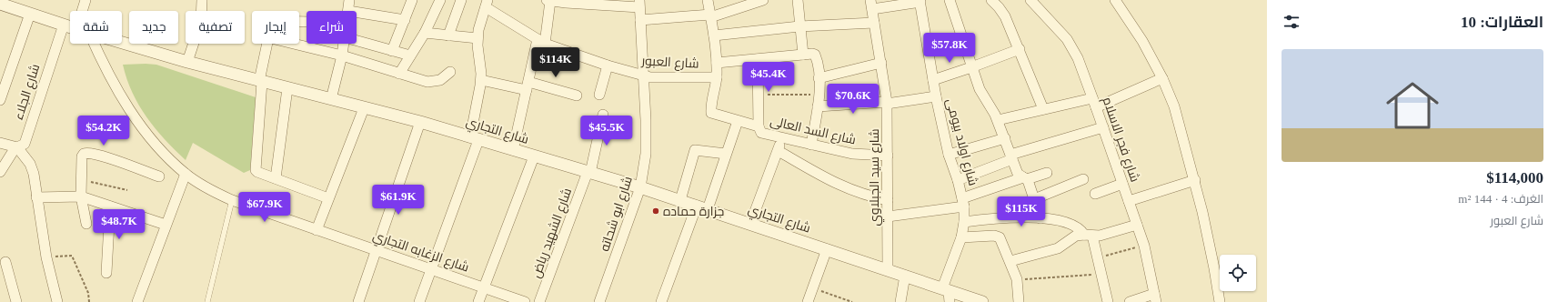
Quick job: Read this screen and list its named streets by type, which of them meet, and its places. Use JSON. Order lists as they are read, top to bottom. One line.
{"streets":{"street":["شارع العبور","شارع الجلاء","شارع التجاري","شارع السد العالى","شارع فجر الاسلام","شارع اولاد بيومى","شارع سيد الجبلاوي","شارع ابو شحاته","شارع الشهيد رياض","شارع الزغابه التجاري"]},"crossings":[["شارع العبور","شارع ابو شحاته"],["شارع الجلاء","شارع التجاري"],["شارع التجاري","شارع اولاد بيومى"],["شارع التجاري","شارع سيد الجبلاوي"],["شارع التجاري","شارع ابو شحاته"],["شارع التجاري","شارع الشهيد رياض"],["شارع السد العالى","شارع سيد الجبلاوي"]],"places":["جزارة حماده"],"page":{"heading":"العقارات: 10","chip":["شراء","إيجار","تصفية","جديد","شقة"],"price":["$57.8K","$114K","$45.4K","$70.6K","$54.2K","$45.5K","$61.9K","$67.9K","$115K","$48.7K"],"list":[{"name":"$114,000","note":"الغرف: 4 · 144 m² · شارع العبور"}]}}
